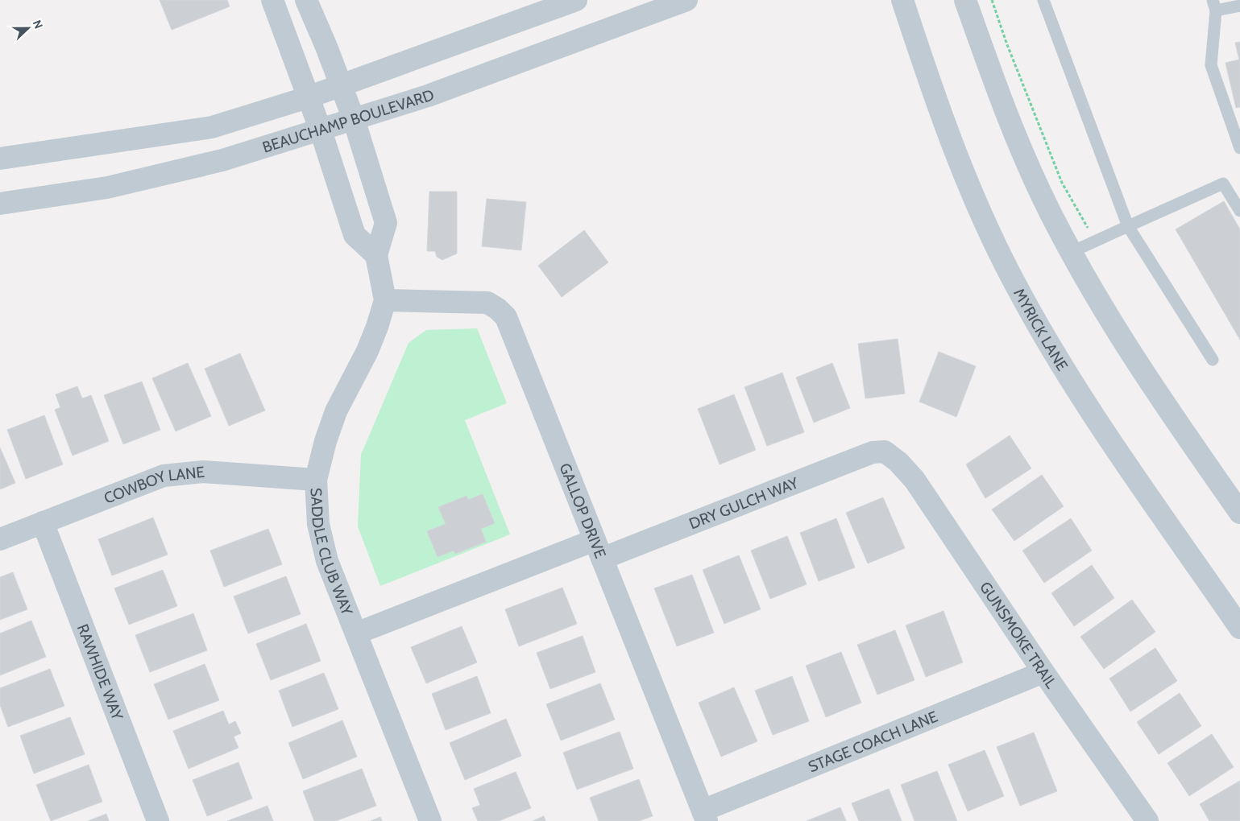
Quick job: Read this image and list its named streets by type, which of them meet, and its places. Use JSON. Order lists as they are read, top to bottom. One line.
{"streets":{"street":["BEAUCHAMP BOULEVARD","MYRICK LANE","COWBOY LANE","DRY GULCH WAY","GALLOP DRIVE","SADDLE CLUB WAY","GUNSMOKE TRAIL","RAWHIDE WAY","STAGE COACH LANE"]},"crossings":[["COWBOY LANE","SADDLE CLUB WAY"],["COWBOY LANE","RAWHIDE WAY"],["DRY GULCH WAY","GALLOP DRIVE"],["DRY GULCH WAY","SADDLE CLUB WAY"],["DRY GULCH WAY","GUNSMOKE TRAIL"],["GALLOP DRIVE","SADDLE CLUB WAY"],["GALLOP DRIVE","STAGE COACH LANE"],["GUNSMOKE TRAIL","STAGE COACH LANE"]],"north":"right"}
